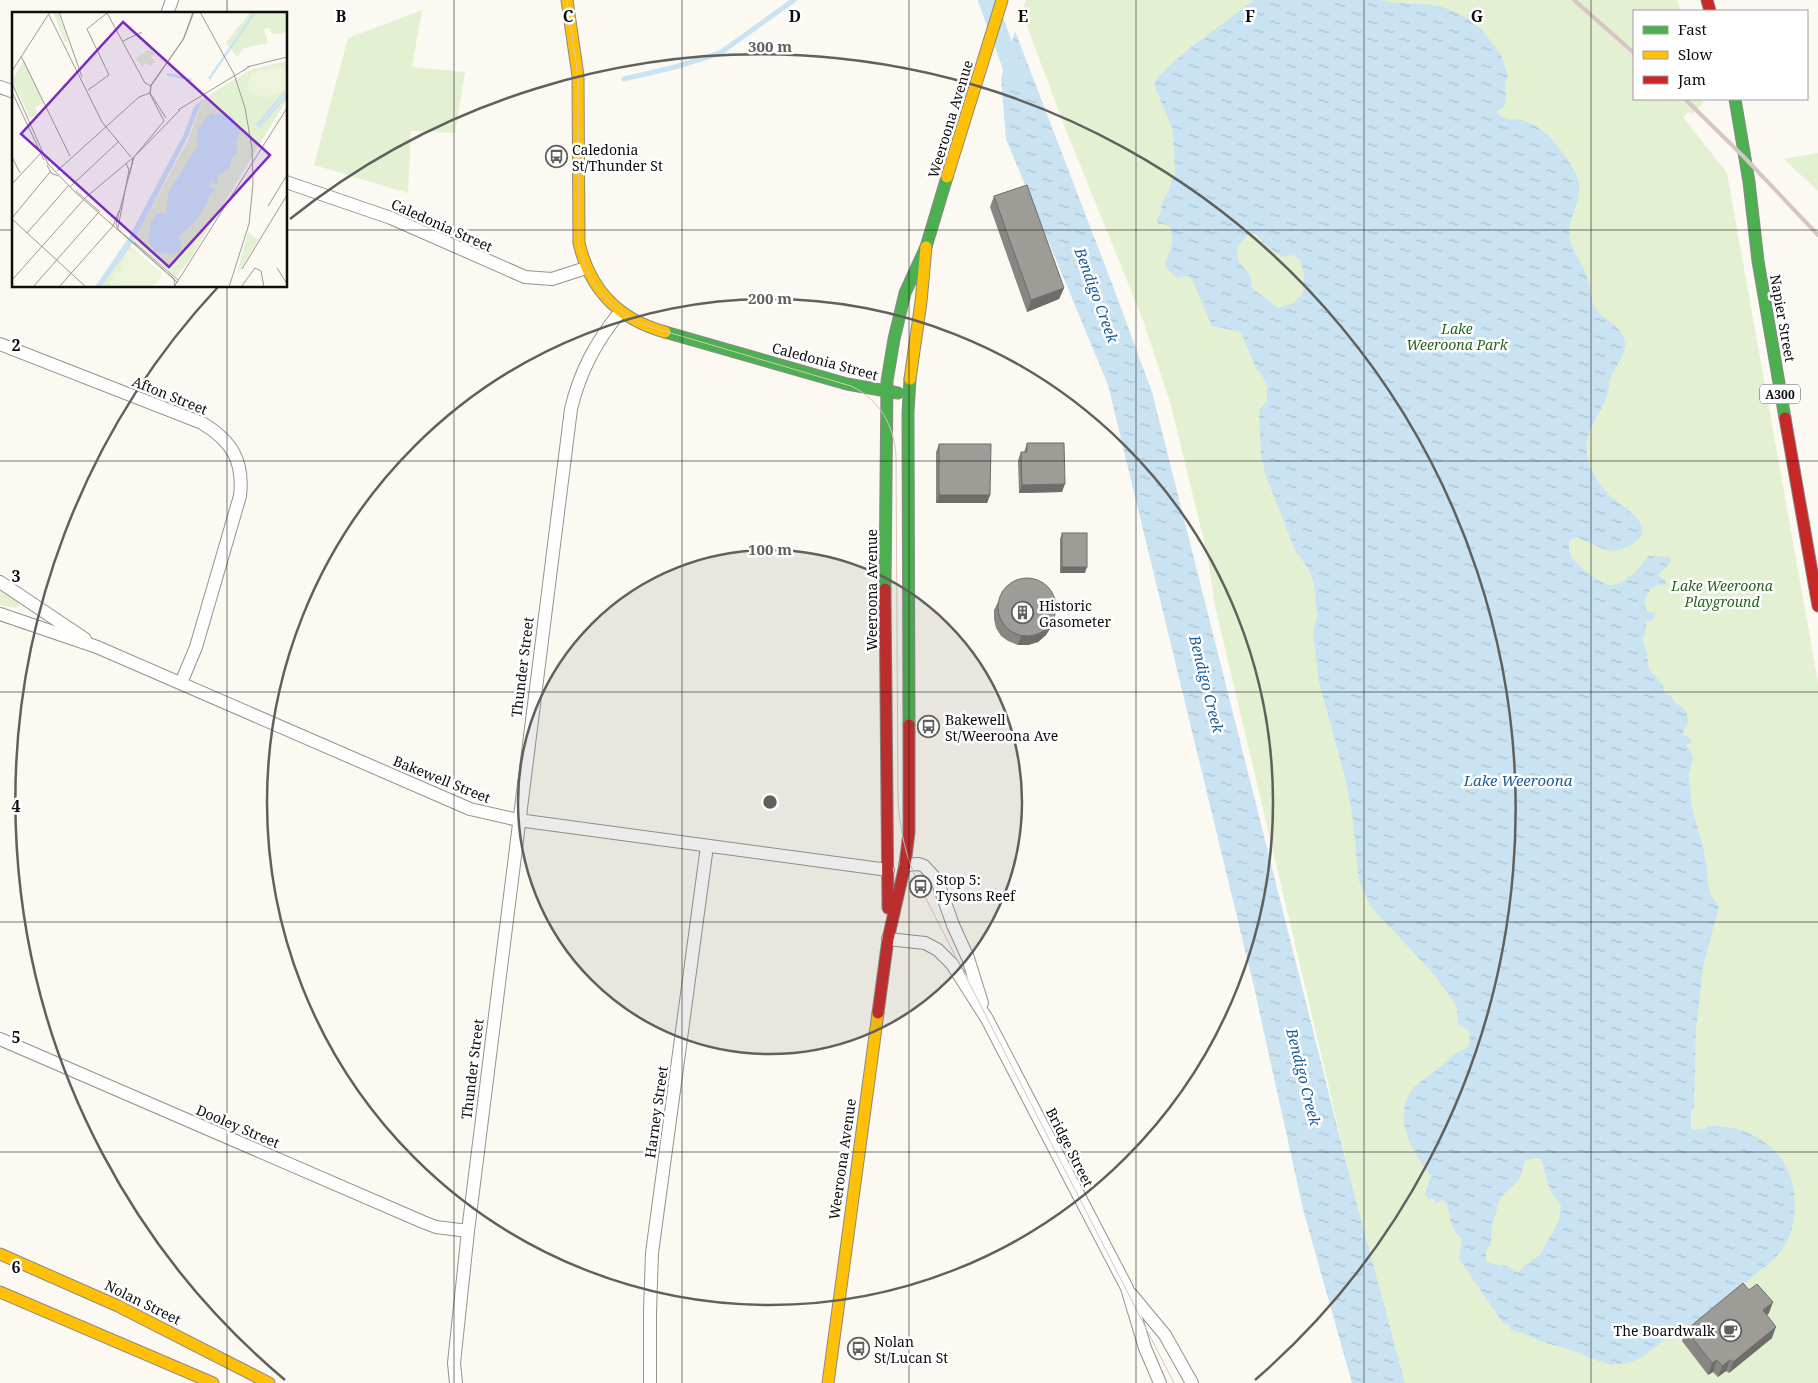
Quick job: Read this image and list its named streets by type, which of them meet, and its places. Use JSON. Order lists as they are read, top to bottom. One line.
{"streets":{"main road":["Weeroona Avenue","Caledonia Street","Napier Street","A300","Nolan Street"],"street":["Afton Street","Thunder Street","Bakewell Street","Harney Street","Dooley Street","Bridge Street"]},"crossings":[["Weeroona Avenue","Caledonia Street"],["Weeroona Avenue","Bakewell Street"],["Weeroona Avenue","Bridge Street"],["Caledonia Street","Thunder Street"],["Afton Street","Bakewell Street"],["Thunder Street","Bakewell Street"],["Thunder Street","Dooley Street"],["Bakewell Street","Harney Street"]],"water":["Bendigo Creek","Lake Weeroona"],"parks":["Lake Weeroona Park","Lake Weeroona Playground"],"places":{"bus stop":["Caledonia St/Thunder St","Bakewell St/Weeroona Ave","Stop 5: Tysons Reef","Nolan St/Lucan St"],"building":["Historic Gasometer"],"cafe":["The Boardwalk"]},"legend":["Fast","Slow","Jam"],"grid":{"columns":["B","C","D","E","F","G"],"rows":["2","3","4","5","6"]},"rings":["300 m","200 m","100 m"]}
